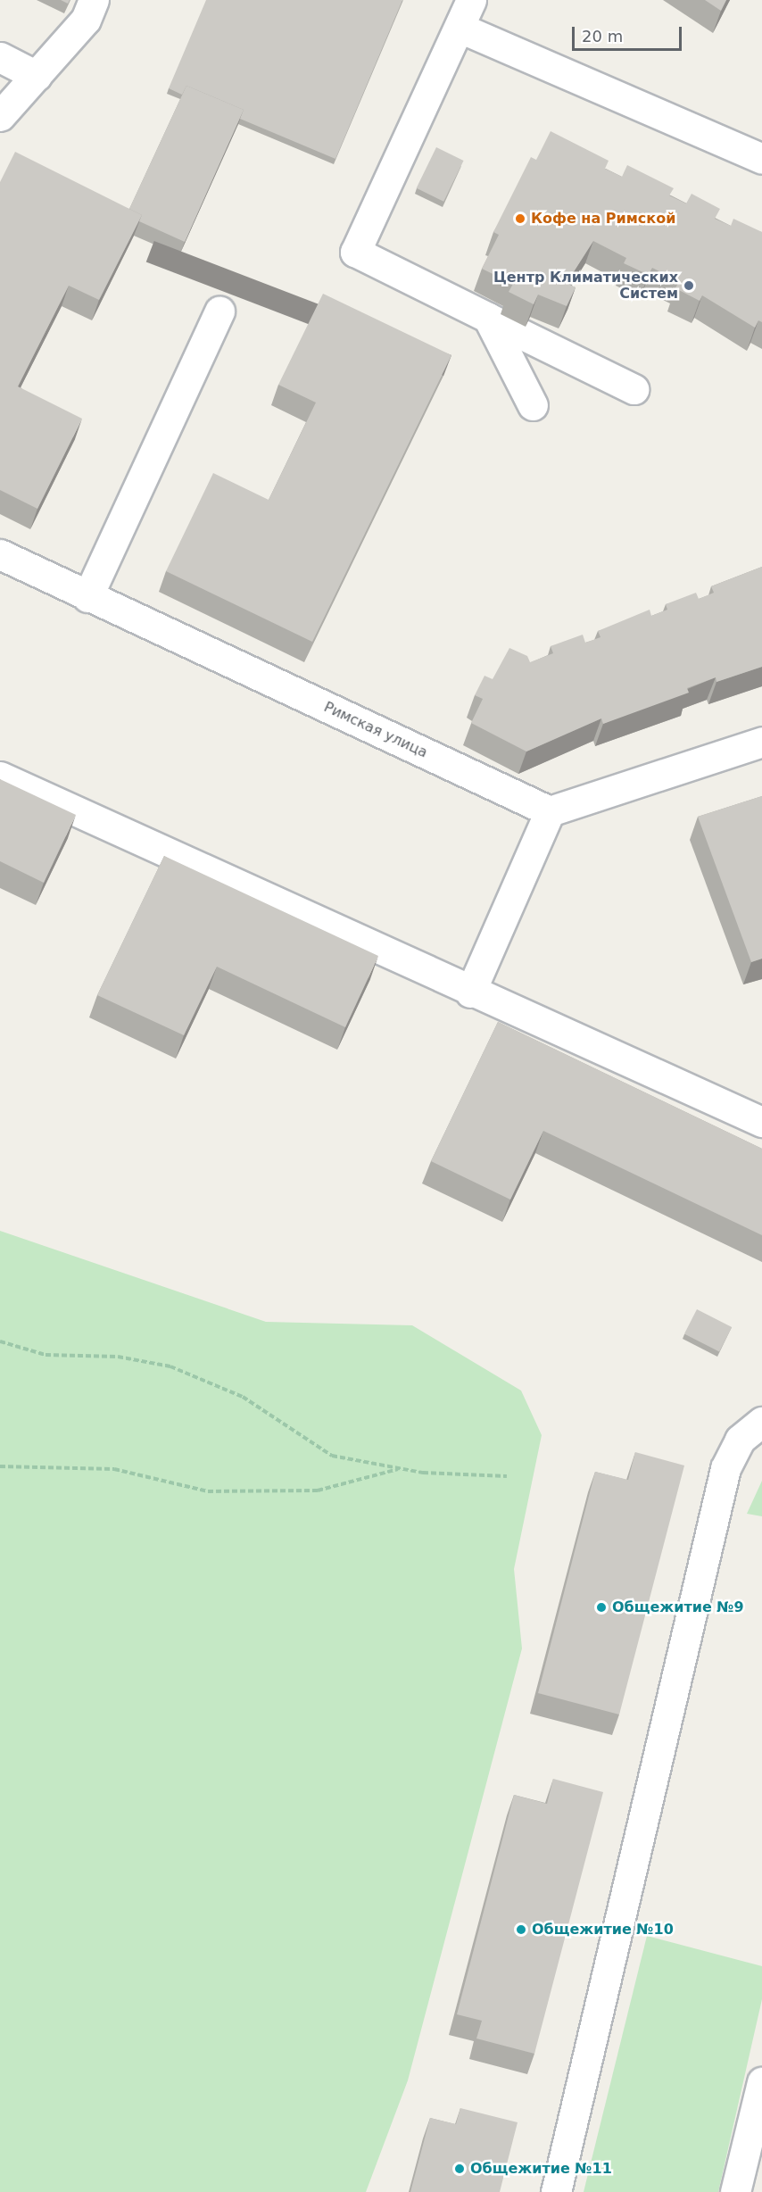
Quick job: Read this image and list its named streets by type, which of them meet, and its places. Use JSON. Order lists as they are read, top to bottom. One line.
{"streets":{"street":["Римская улица"]},"places":["Кофе на Римской","Центр Климатических Систем","Общежитие №9","Общежитие №10","Общежитие №11"],"scale_bar":"20 m"}
